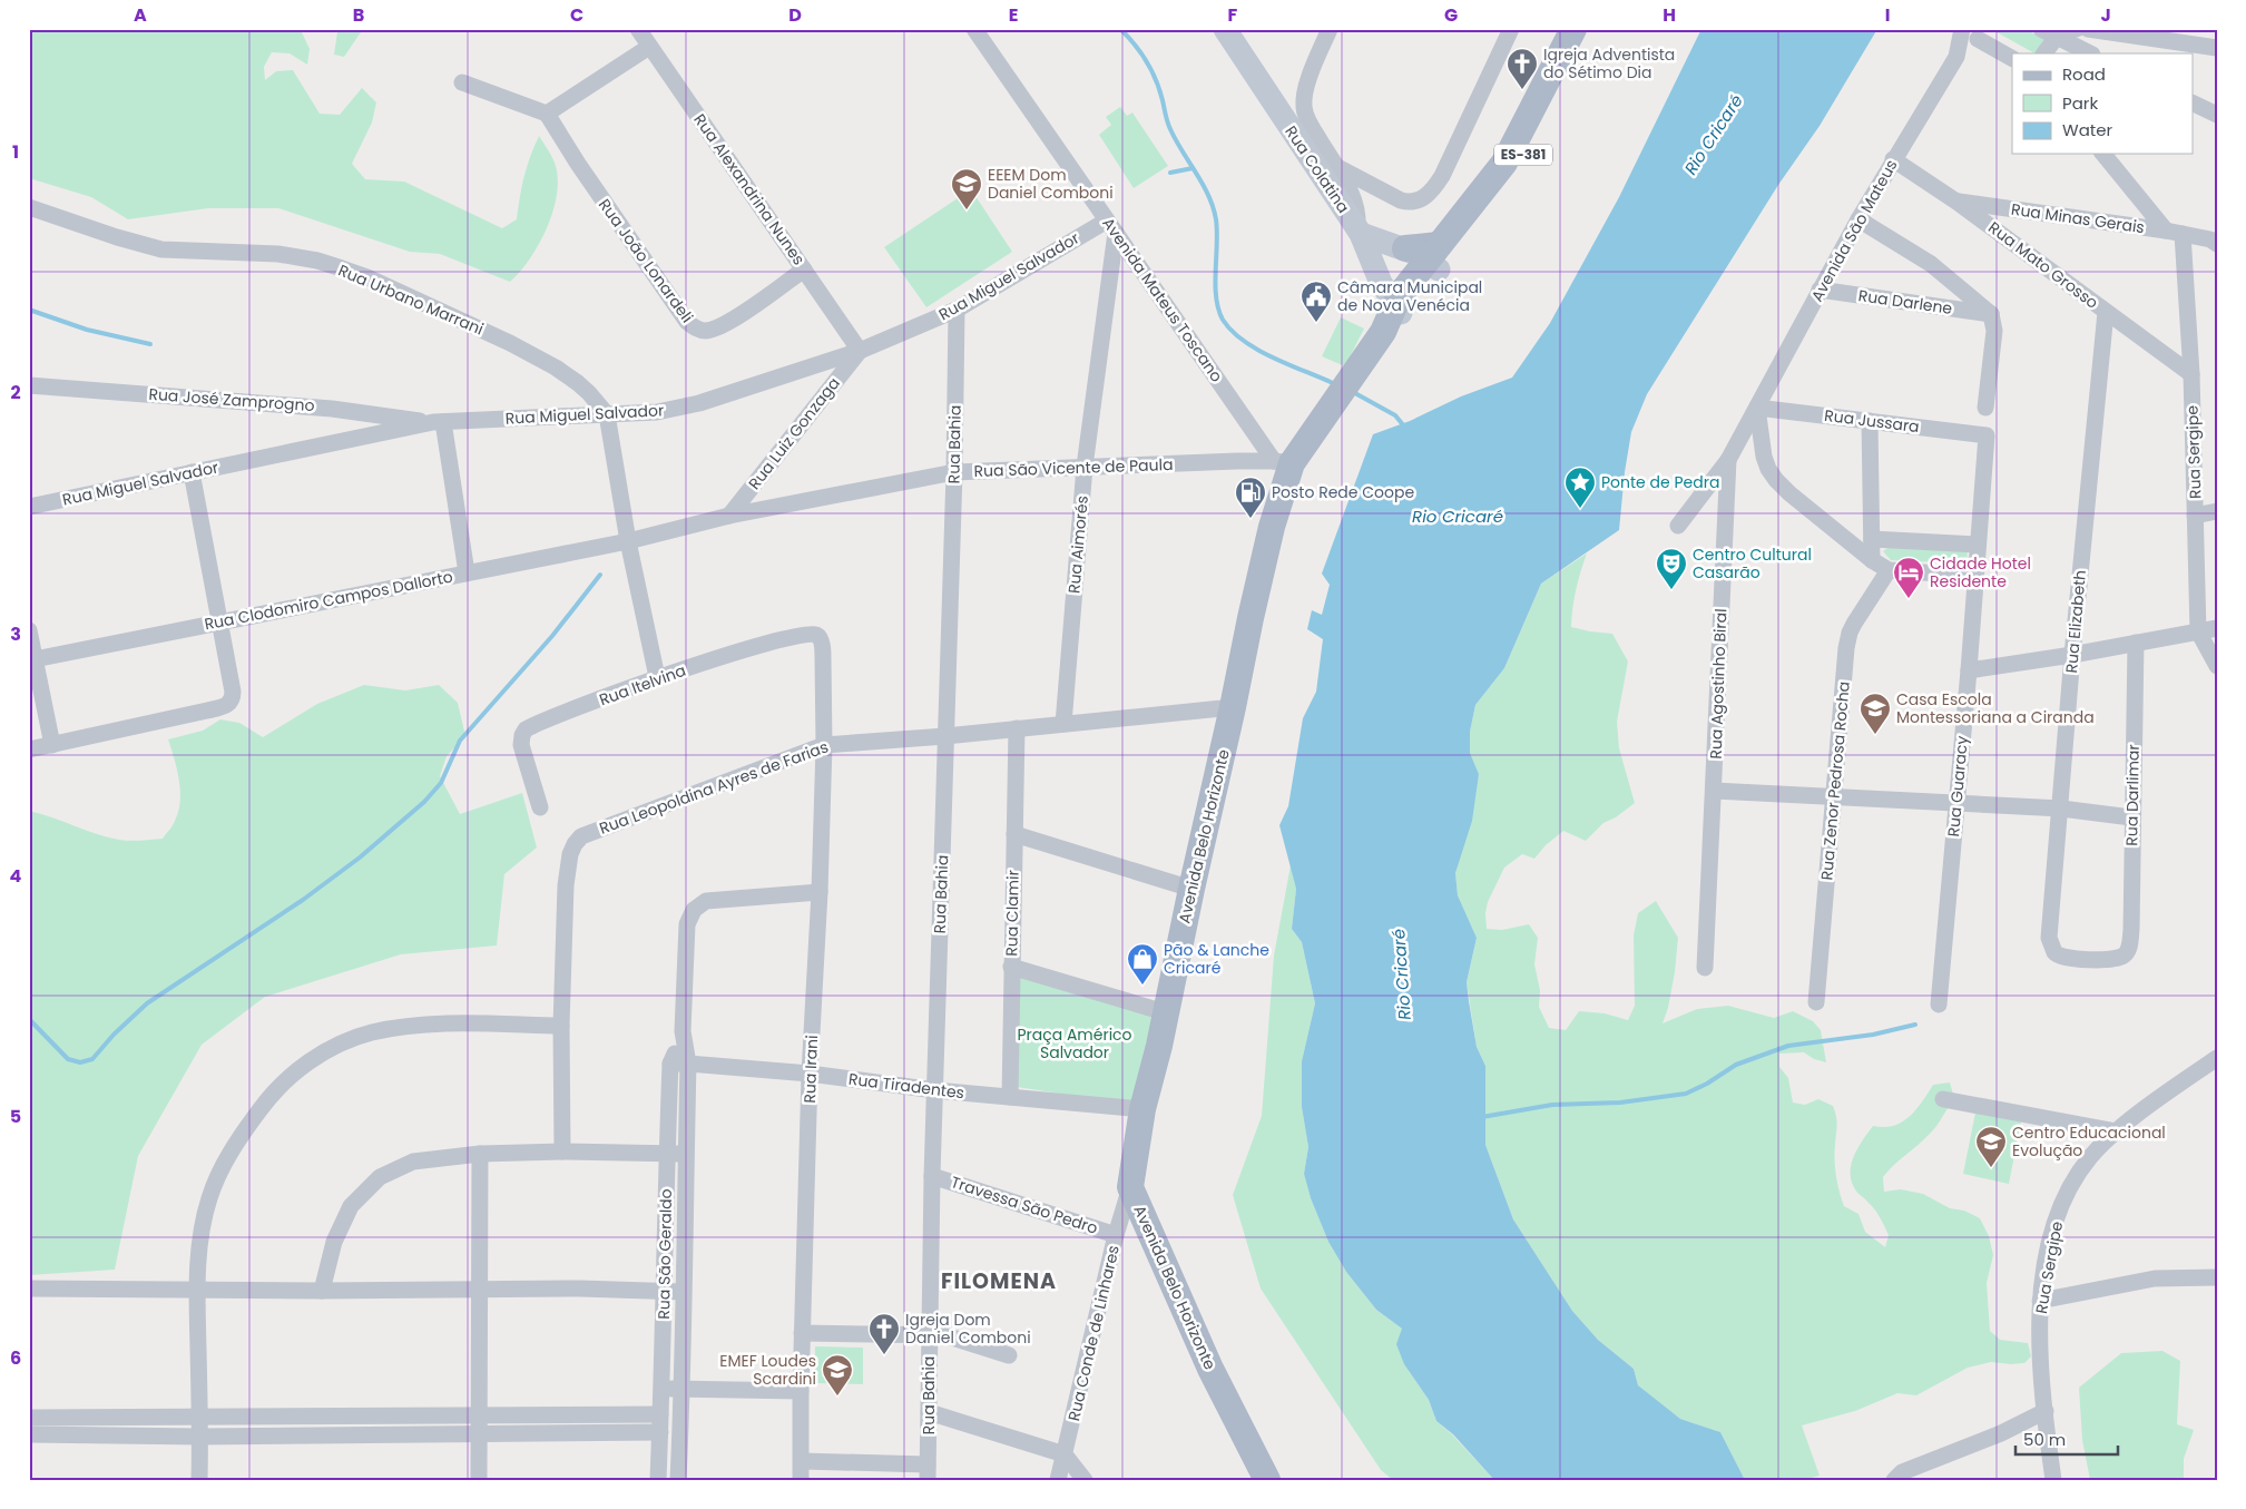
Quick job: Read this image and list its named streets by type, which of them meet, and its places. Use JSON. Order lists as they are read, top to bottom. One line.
{"streets":{"main road":["ES-381","Rua Colatina","Avenida Belo Horizonte"],"street":["Rua Alexandrina Nunes","Rua Minas Gerais","Avenida São Mateus","Rua João Lonardeli","Rua Mato Grosso","Rua Miguel Salvador","Rua Urbano Marrani","Avenida Mateus Toscano","Rua Darlene","Rua José Zamprogno","Rua Jussara","Rua Luiz Gonzaga","Rua Bahia","Rua Sergipe","Rua São Vicente de Paula","Rua Aimorés","Rua Clodomiro Campos Dallorto","Rua Elizabeth","Rua Agostinho Biral","Rua Itelvina","Rua Zenor Pedrosa Rocha","Rua Guaracy","Rua Leopoldina Ayres de Farias","Rua Darlimar","Rua Clamir","Rua Irani","Rua Tiradentes","Travessa São Pedro","Rua São Geraldo","Rua Conde de Linhares"]},"crossings":[["ES-381","Avenida Belo Horizonte"],["Rua Colatina","Avenida Belo Horizonte"],["Rua Alexandrina Nunes","Rua João Lonardeli"],["Rua Alexandrina Nunes","Rua Miguel Salvador"],["Rua Alexandrina Nunes","Rua Luiz Gonzaga"],["Rua Minas Gerais","Rua Mato Grosso"],["Rua Minas Gerais","Rua Sergipe"],["Avenida São Mateus","Rua Mato Grosso"],["Avenida São Mateus","Rua Darlene"],["Avenida São Mateus","Rua Jussara"],["Avenida São Mateus","Rua Agostinho Biral"],["Rua Mato Grosso","Rua Sergipe"],["Rua Mato Grosso","Rua Elizabeth"],["Rua Miguel Salvador","Rua Urbano Marrani"],["Rua Miguel Salvador","Avenida Mateus Toscano"],["Rua Miguel Salvador","Rua José Zamprogno"],["Rua Miguel Salvador","Rua Luiz Gonzaga"],["Rua Miguel Salvador","Rua Bahia"],["Rua Miguel Salvador","Rua Aimorés"],["Avenida Mateus Toscano","Rua São Vicente de Paula"],["Avenida Mateus Toscano","Rua Aimorés"],["Avenida Mateus Toscano","Avenida Belo Horizonte"],["Rua Jussara","Rua Agostinho Biral"],["Rua Jussara","Rua Guaracy"],["Rua Luiz Gonzaga","Rua São Vicente de Paula"],["Rua Bahia","Rua São Vicente de Paula"],["Rua Bahia","Rua Leopoldina Ayres de Farias"],["Rua Bahia","Rua Tiradentes"],["Rua Bahia","Travessa São Pedro"],["Rua São Vicente de Paula","Rua Aimorés"],["Rua São Vicente de Paula","Rua Clodomiro Campos Dallorto"],["Rua São Vicente de Paula","Avenida Belo Horizonte"],["Rua Aimorés","Rua Leopoldina Ayres de Farias"],["Rua Elizabeth","Rua Darlimar"],["Rua Itelvina","Rua Irani"],["Rua Leopoldina Ayres de Farias","Avenida Belo Horizonte"],["Rua Leopoldina Ayres de Farias","Rua Clamir"],["Rua Leopoldina Ayres de Farias","Rua Irani"],["Avenida Belo Horizonte","Rua Tiradentes"],["Avenida Belo Horizonte","Rua Conde de Linhares"],["Rua Clamir","Rua Tiradentes"],["Rua Irani","Rua Tiradentes"],["Rua Irani","Rua São Geraldo"],["Rua Tiradentes","Rua São Geraldo"],["Travessa São Pedro","Rua Conde de Linhares"]],"districts":["FILOMENA"],"water":["Rio Cricaré"],"parks":["Praça Américo Salvador"],"places":{"church":["Igreja Adventista do Sétimo Dia","Igreja Dom Daniel Comboni"],"school or university":["EEEM Dom Daniel Comboni","Casa Escola Montessoriana a Ciranda","Centro Educacional Evolução","EMEF Loudes Scardini"],"public building":["Câmara Municipal de Nova Venécia"],"place":["Ponte de Pedra"],"fuel station":["Posto Rede Coope"],"theatre":["Centro Cultural Casarão"],"hotel":["Cidade Hotel Residente"],"shop":["Pão & Lanche Cricaré"]},"legend":["Road","Park","Water"],"scale_bar":"50 m","grid":{"columns":["A","B","C","D","E","F","G","H","I","J"],"rows":["1","2","3","4","5","6"]}}
